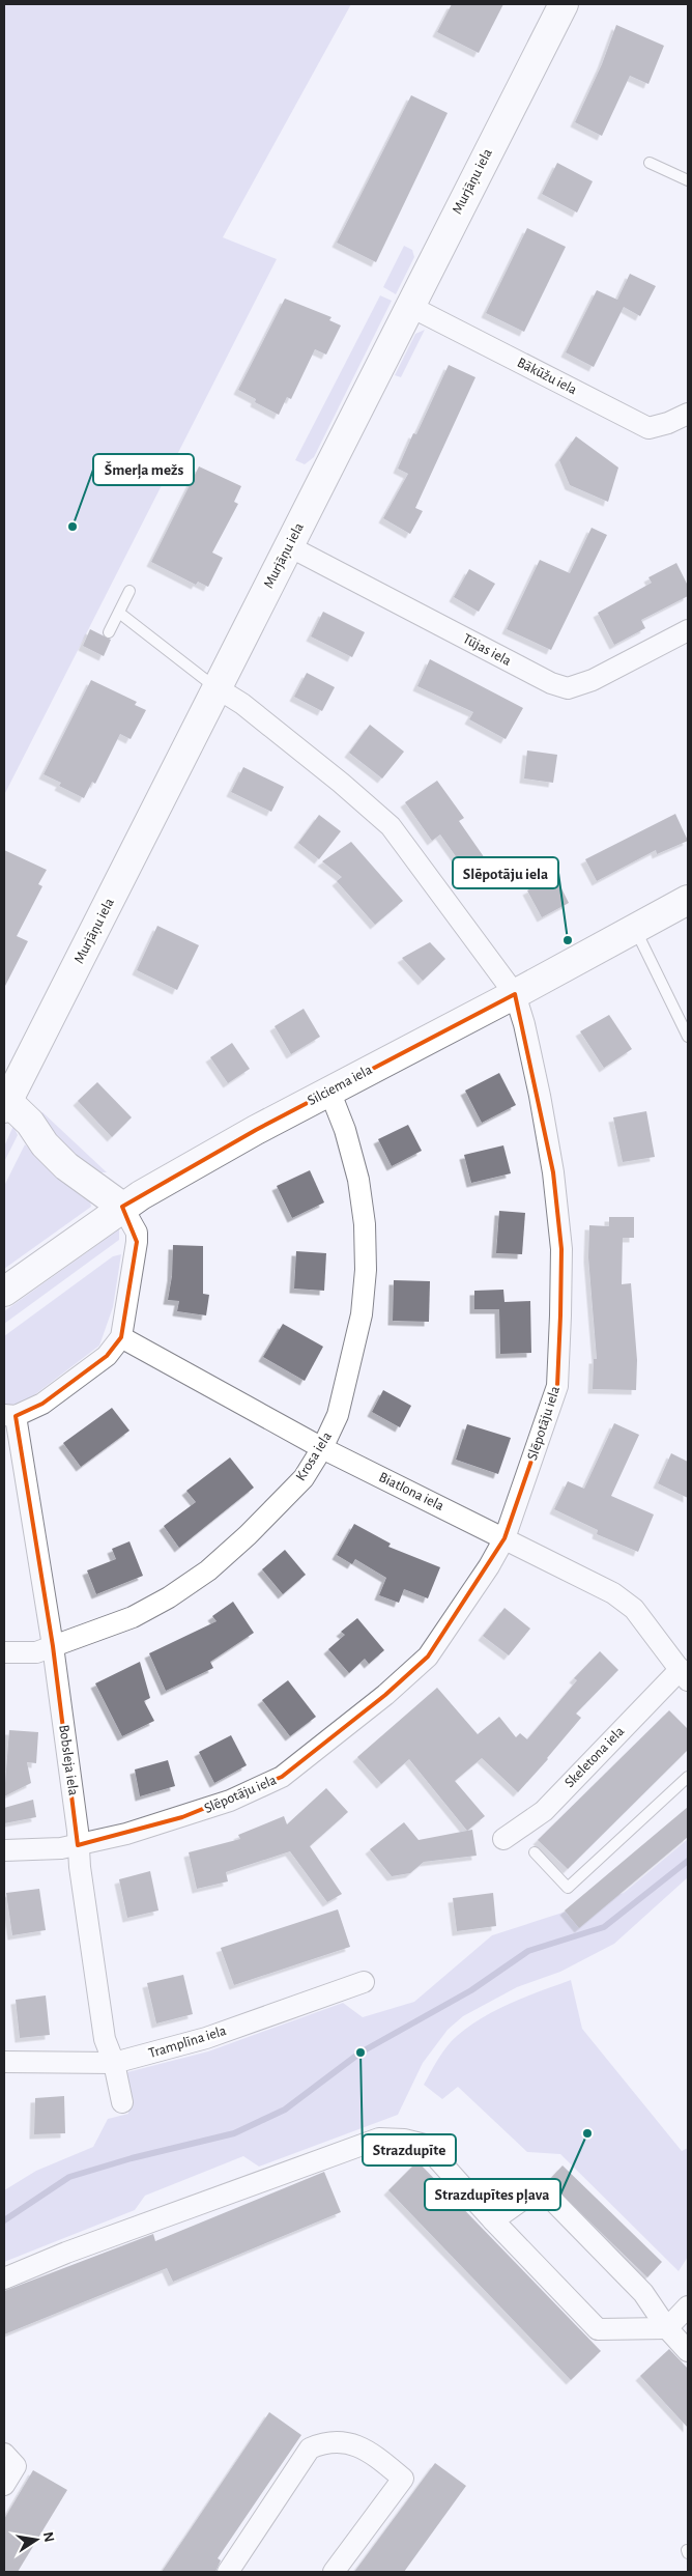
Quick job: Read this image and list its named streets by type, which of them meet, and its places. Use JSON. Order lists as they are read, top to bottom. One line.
{"streets":{"street":["Murjāņu iela","Bākūžu iela","Tūjas iela","Silciema iela","Slēpotāju iela","Krosa iela","Biatlona iela","Skeletona iela","Bobsleja iela","Tramplīna iela"]},"crossings":[["Murjāņu iela","Bākūžu iela"],["Murjāņu iela","Tūjas iela"],["Murjāņu iela","Slēpotāju iela"],["Silciema iela","Slēpotāju iela"],["Silciema iela","Krosa iela"],["Slēpotāju iela","Biatlona iela"],["Slēpotāju iela","Bobsleja iela"],["Krosa iela","Biatlona iela"],["Krosa iela","Bobsleja iela"],["Biatlona iela","Skeletona iela"],["Bobsleja iela","Tramplīna iela"]],"places":["Šmerļa mežs","Slēpotāju iela","Strazdupīte","Strazdupītes pļava"],"north":"right"}
